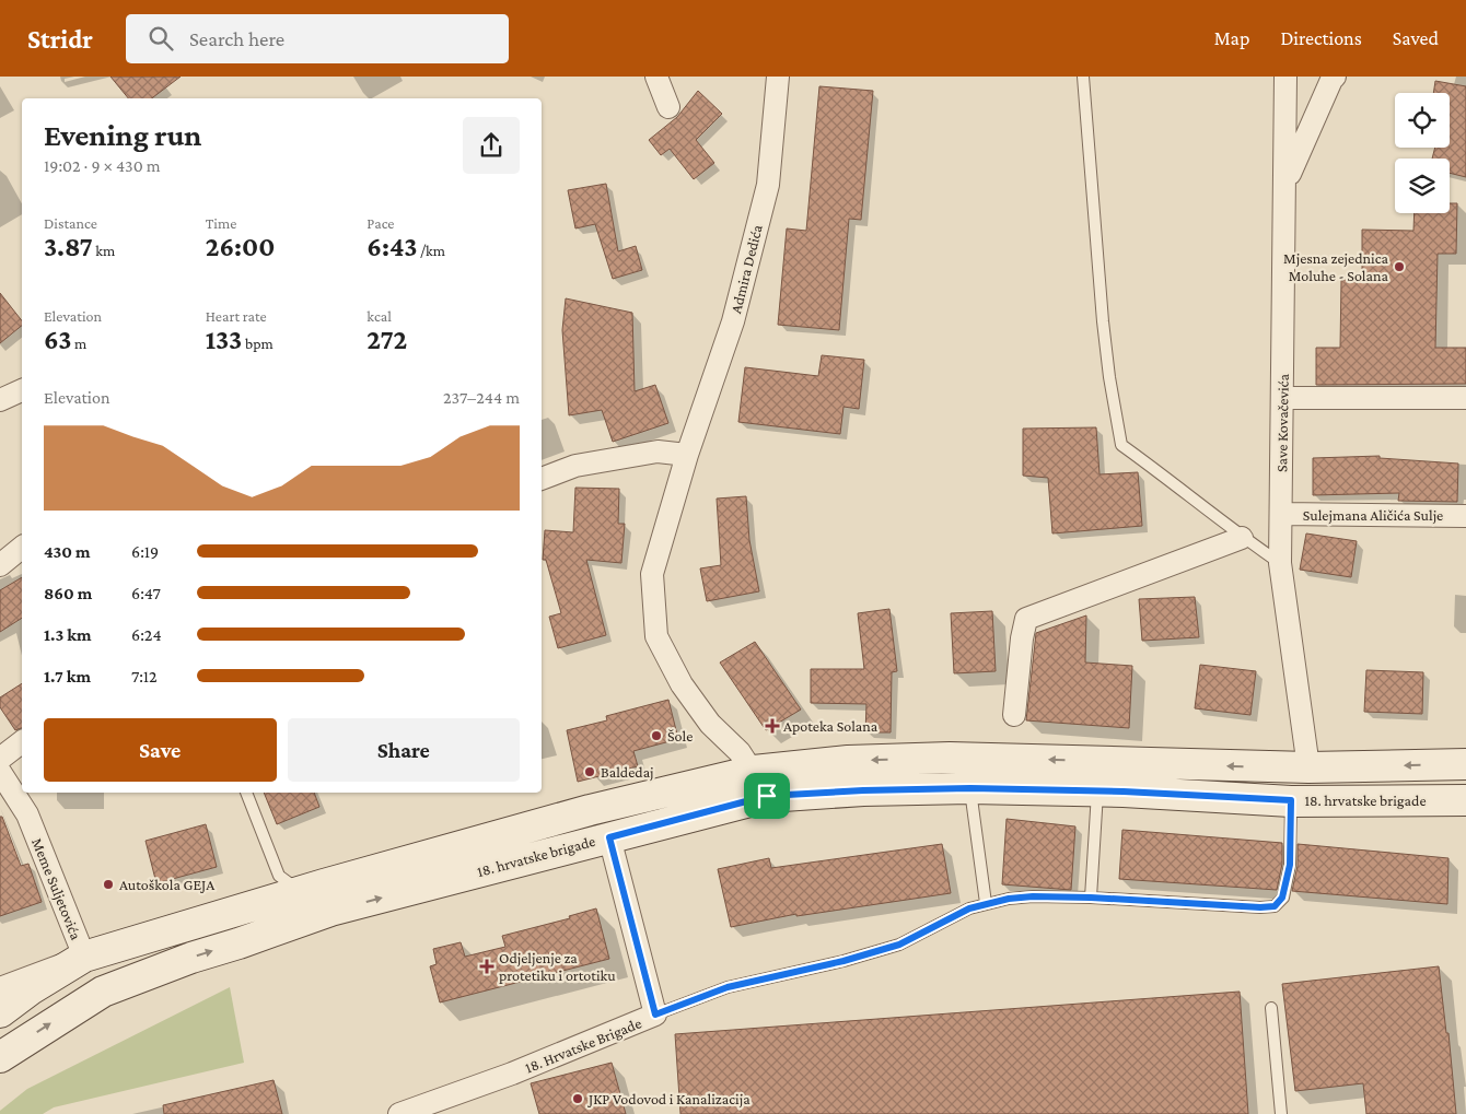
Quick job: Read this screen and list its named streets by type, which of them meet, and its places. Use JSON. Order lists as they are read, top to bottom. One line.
{"streets":{"main road":["18. hrvatske brigade"],"street":["Admira Dedića","Save Kovačevića","Sulejmana Aličića Sulje","Meme Suljetovića","18. Hrvatske Brigade"]},"crossings":[["Admira Dedića","18. hrvatske brigade"],["Save Kovačevića","Sulejmana Aličića Sulje"],["Save Kovačevića","18. hrvatske brigade"],["18. hrvatske brigade","Meme Suljetovića"],["18. hrvatske brigade","18. Hrvatske Brigade"]],"places":{"other":["Mjesna zejednica Moluhe - Solana","Šole","Baldedaj","Autoškola GEJA","JKP Vodovod i Kanalizacija"],"health":["Apoteka Solana","Odjeljenje za protetiku i ortotiku"]},"page":{"header":"Stridr","search":"Search here","nav":["Map","Directions","Saved"],"heading":["Evening run","19:02 · 9 × 430 m"],"stats":[["Distance","3.87 km"],["Time","26:00"],["Pace","6:43 /km"],["Elevation","63 m"],["Heart rate","133 bpm"],["kcal","272"]],"chart":["Elevation","237–244 m"],"list":[{"name":"430 m","note":"6:19"},{"name":"860 m","note":"6:47"},{"name":"1.3 km","note":"6:24"},{"name":"1.7 km","note":"7:12"}],"buttons":["Save","Share"]}}
